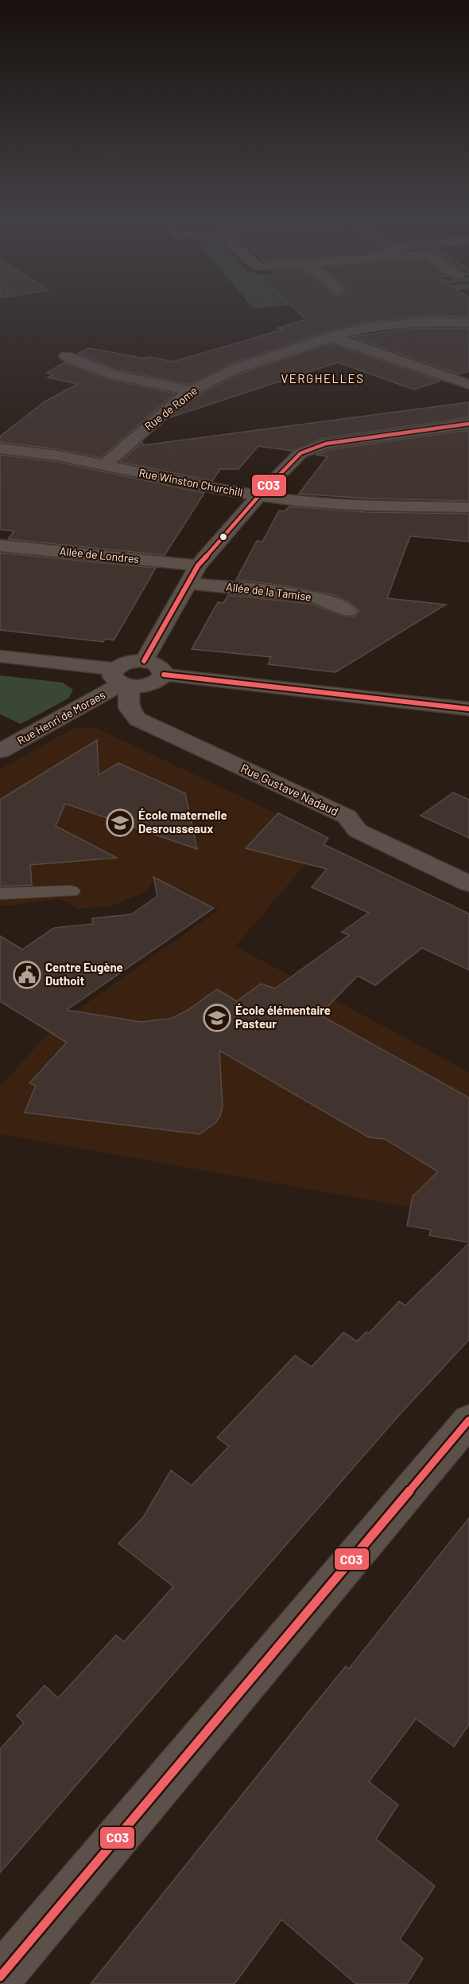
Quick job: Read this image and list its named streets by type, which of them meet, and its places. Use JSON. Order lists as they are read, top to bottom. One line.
{"streets":{"street":["Rue de Rome","Rue Winston Churchill","Allée de Londres","Allée de la Tamise","Rue Henri de Moraes","Rue Gustave Nadaud"]},"crossings":[["Rue de Rome","Rue Winston Churchill"],["Rue Henri de Moraes","Rue Gustave Nadaud"]],"districts":["VERGHELLES"],"places":{"school or university":["École maternelle Desrousseaux","École élémentaire Pasteur"],"public building":["Centre Eugène Duthoit"]},"lines":["transit line CO3"]}
